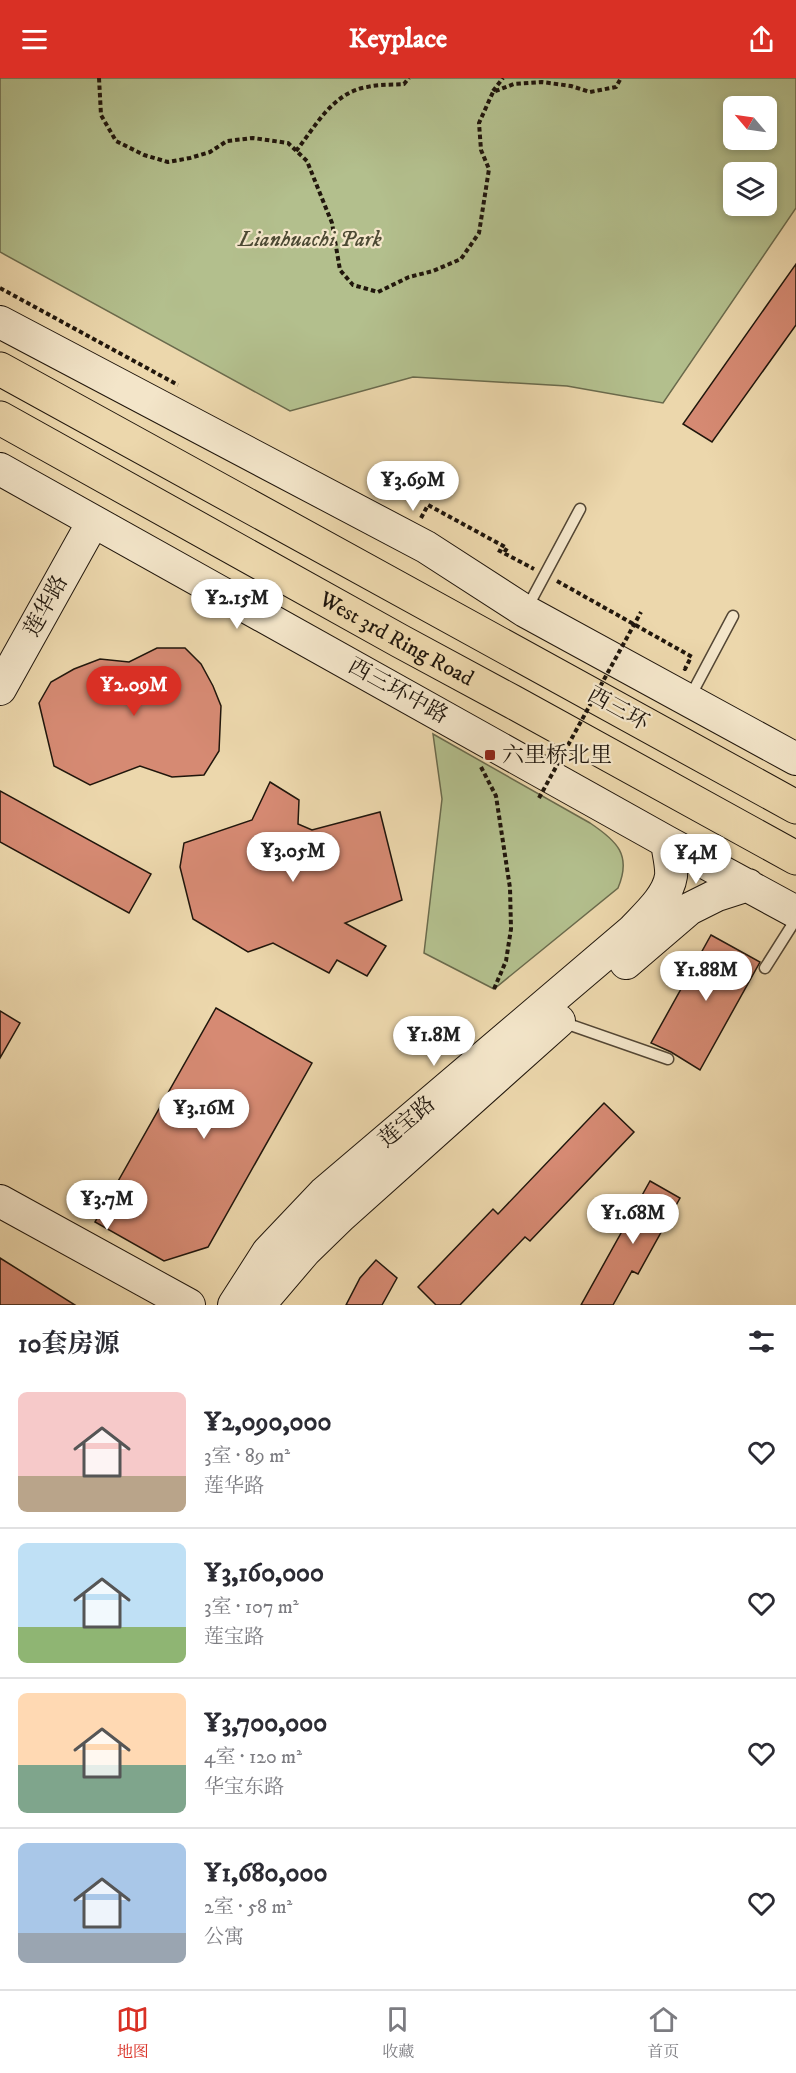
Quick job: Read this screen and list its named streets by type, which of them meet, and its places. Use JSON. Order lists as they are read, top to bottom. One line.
{"streets":{"highway":["West 3rd Ring Road"],"street":["莲华路","西三环中路","莲宝路"]},"crossings":[["莲华路","西三环中路"],["西三环中路","莲宝路"]],"parks":["Lianhuachi Park"],"places":{"transit":["六里桥北里"]},"north":"top left","page":{"header":"Keyplace","price":["¥3.69M","¥2.15M","¥2.09M","¥3.05M","¥4M","¥1.88M","¥1.8M","¥3.16M","¥3.7M","¥1.68M"],"heading":"10套房源","list":[{"name":"¥2,090,000","note":"3室 · 89 m² · 莲华路"},{"name":"¥3,160,000","note":"3室 · 107 m² · 莲宝路"},{"name":"¥3,700,000","note":"4室 · 120 m² · 华宝东路"},{"name":"¥1,680,000","note":"2室 · 58 m² · 公寓"}],"tabs":["地图","收藏","首页"]}}
